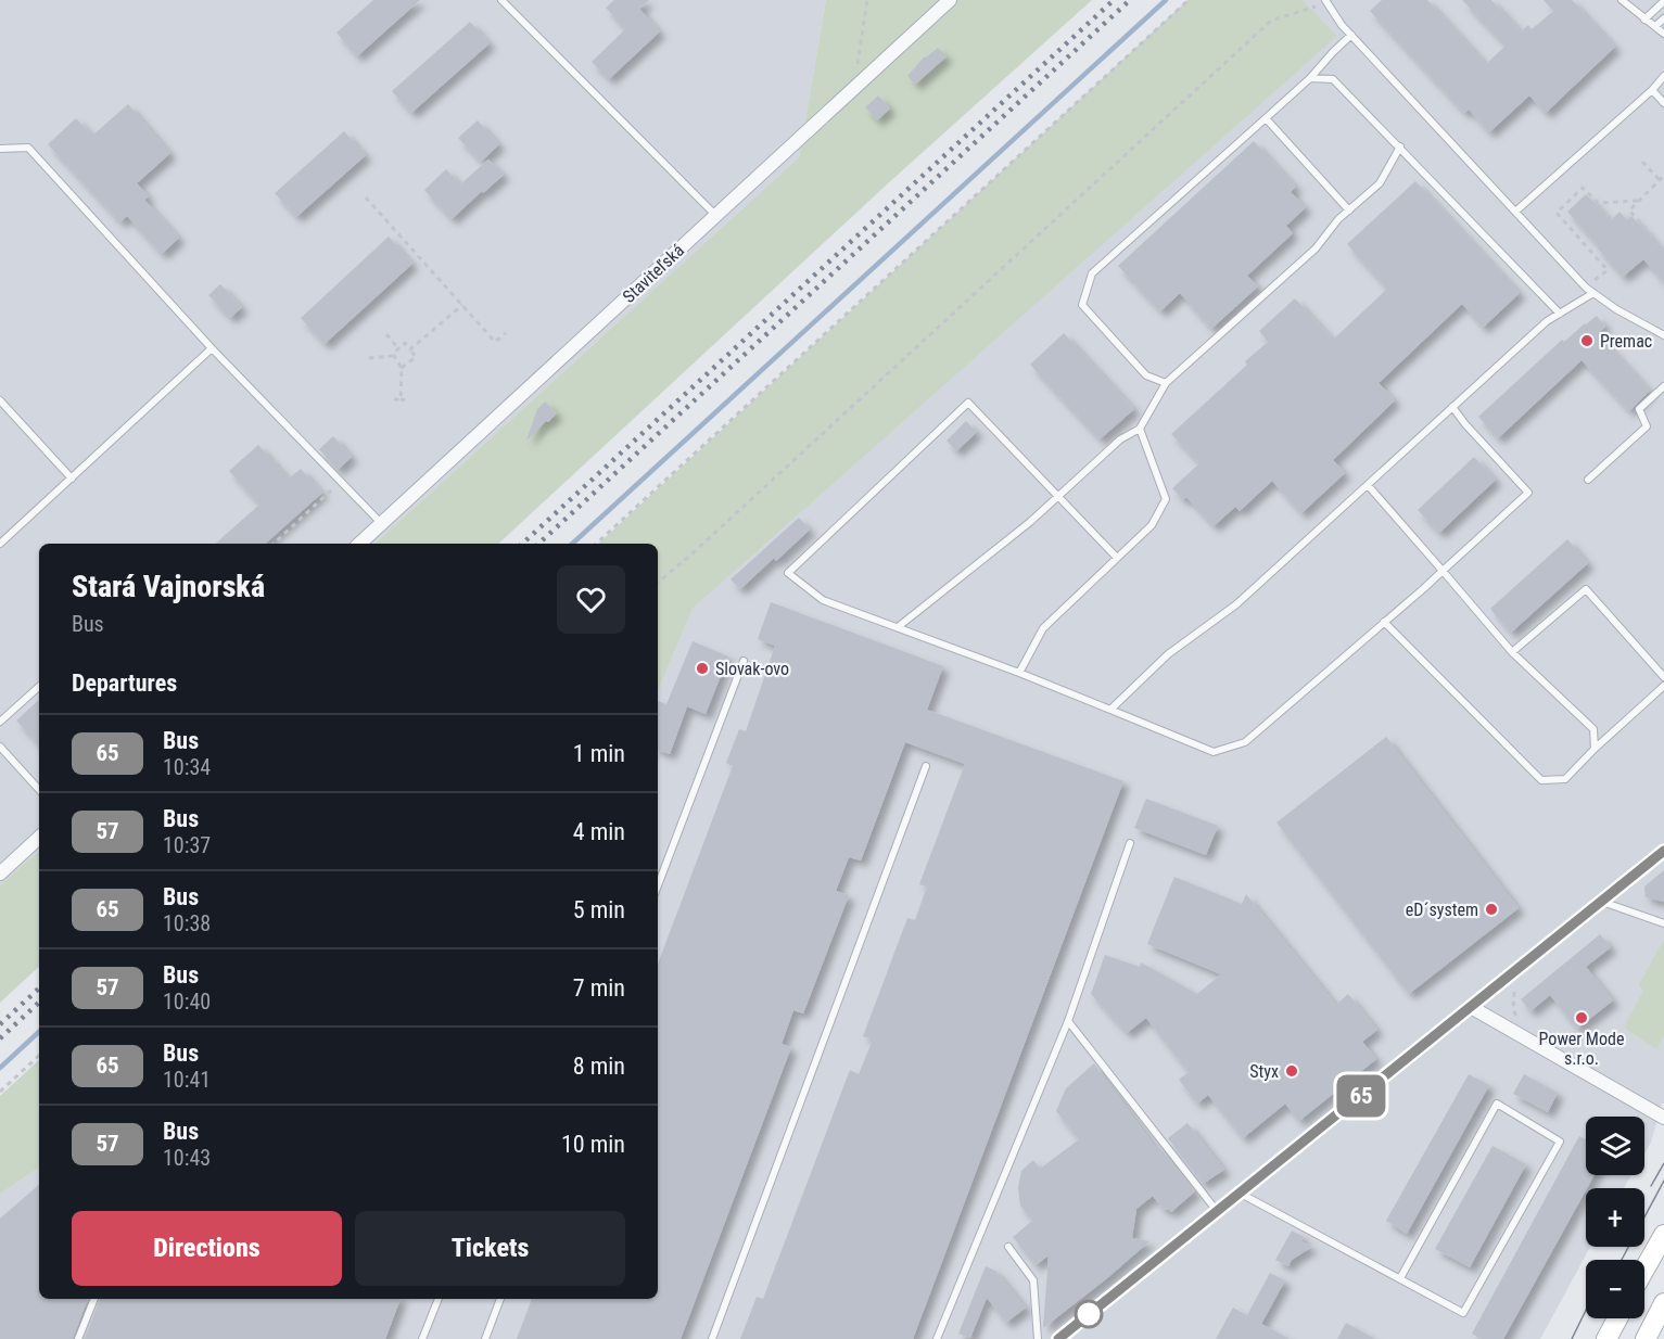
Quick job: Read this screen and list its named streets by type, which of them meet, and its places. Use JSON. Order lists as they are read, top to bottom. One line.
{"streets":{"street":["Staviteľská"]},"places":["Premac","Slovak-ovo","eD´system","Power Mode s.r.o.","Styx"],"lines":["bus line 65"],"page":{"on_map":"65","heading":[["Stará Vajnorská","Bus"],"Departures"],"list":[{"mark":"65","name":"Bus","note":"10:34","value":"1 min"},{"mark":"57","name":"Bus","note":"10:37","value":"4 min"},{"mark":"65","name":"Bus","note":"10:38","value":"5 min"},{"mark":"57","name":"Bus","note":"10:40","value":"7 min"},{"mark":"65","name":"Bus","note":"10:41","value":"8 min"},{"mark":"57","name":"Bus","note":"10:43","value":"10 min"}],"map_buttons":["+","−"],"buttons":["Directions","Tickets"]}}
